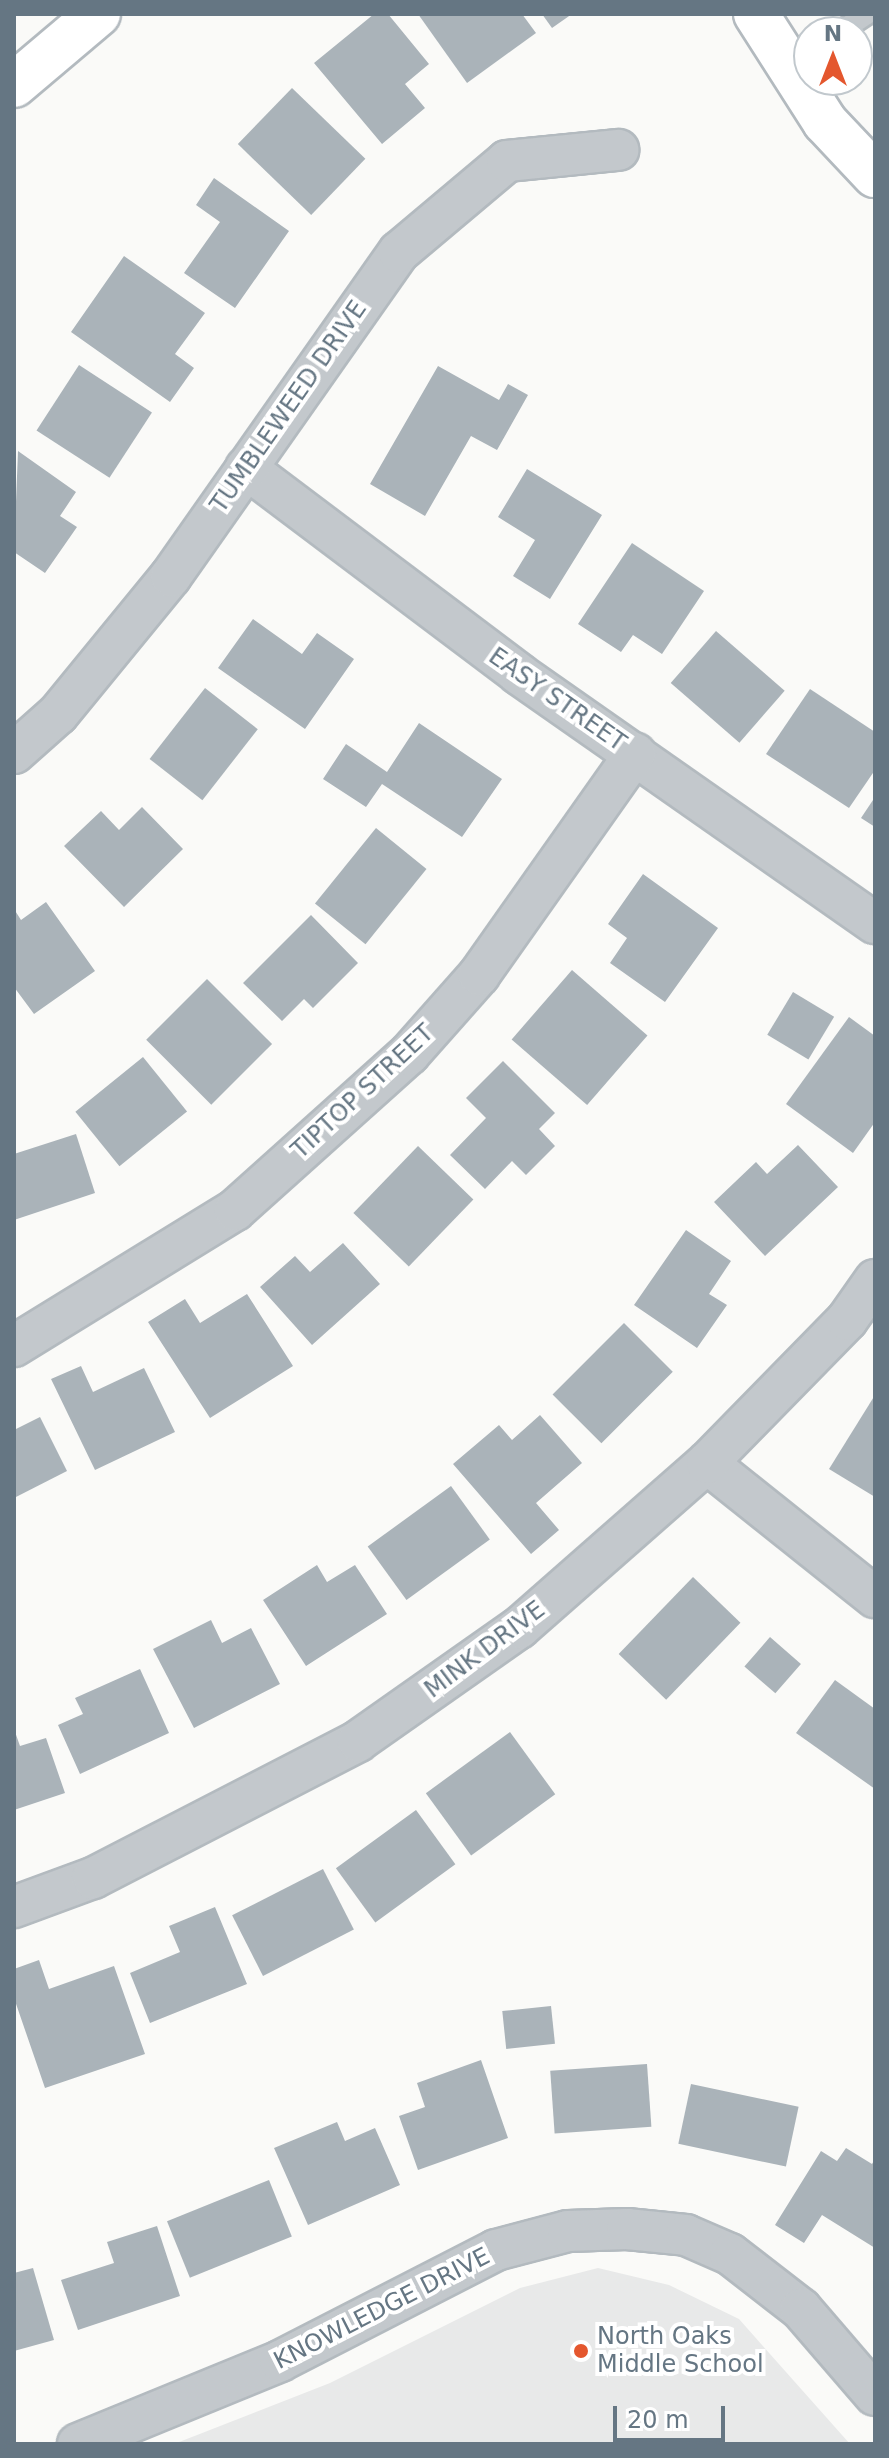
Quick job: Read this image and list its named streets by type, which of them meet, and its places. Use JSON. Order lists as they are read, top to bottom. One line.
{"streets":{"street":["TUMBLEWEED DRIVE","EASY STREET","TIPTOP STREET","MINK DRIVE","KNOWLEDGE DRIVE"]},"crossings":[["TUMBLEWEED DRIVE","EASY STREET"],["EASY STREET","TIPTOP STREET"]],"places":["North Oaks Middle School"],"scale_bar":"20 m","north":"top"}
